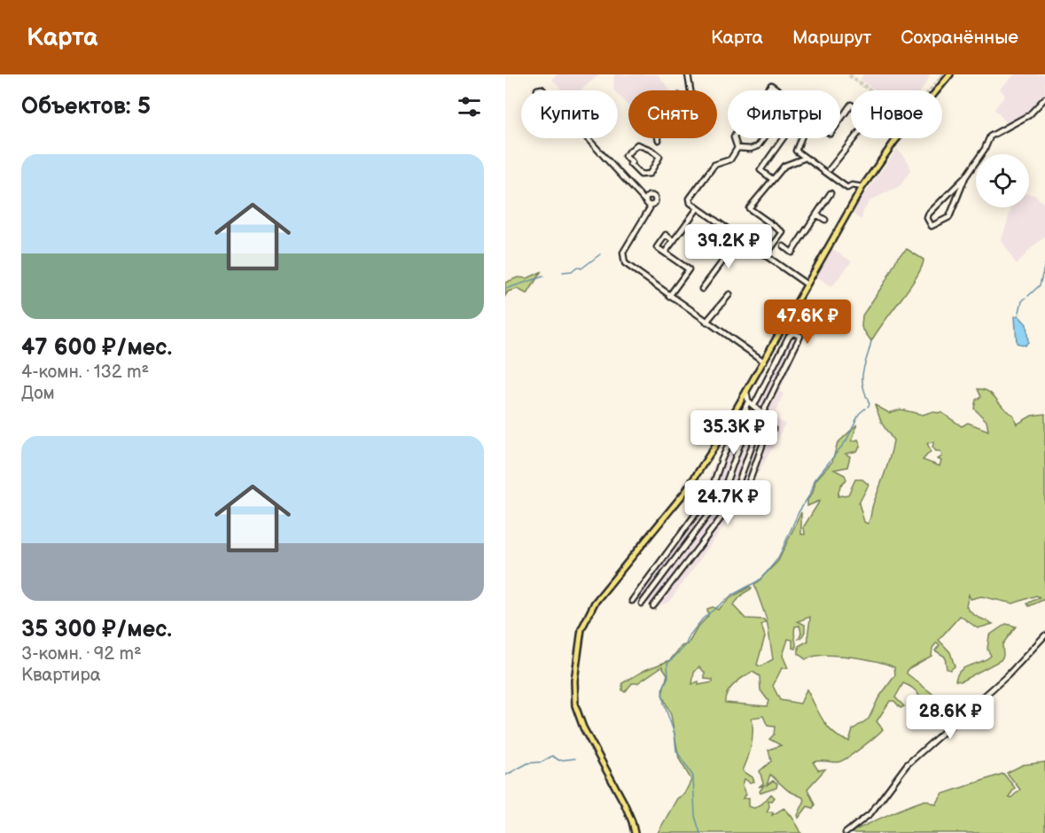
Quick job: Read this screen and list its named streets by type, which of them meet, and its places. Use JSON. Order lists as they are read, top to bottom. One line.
{"page":{"header":"Карта","nav":["Карта","Маршрут","Сохранённые"],"heading":"Объектов: 5","chip":["Купить","Снять","Фильтры","Новое"],"list":[{"name":"47 600 ₽/мес.","note":"4-комн. · 132 m² · Дом"},{"name":"35 300 ₽/мес.","note":"3-комн. · 92 m² · Квартира"}],"price":["39.2K ₽","47.6K ₽","35.3K ₽","24.7K ₽","28.6K ₽"]}}
